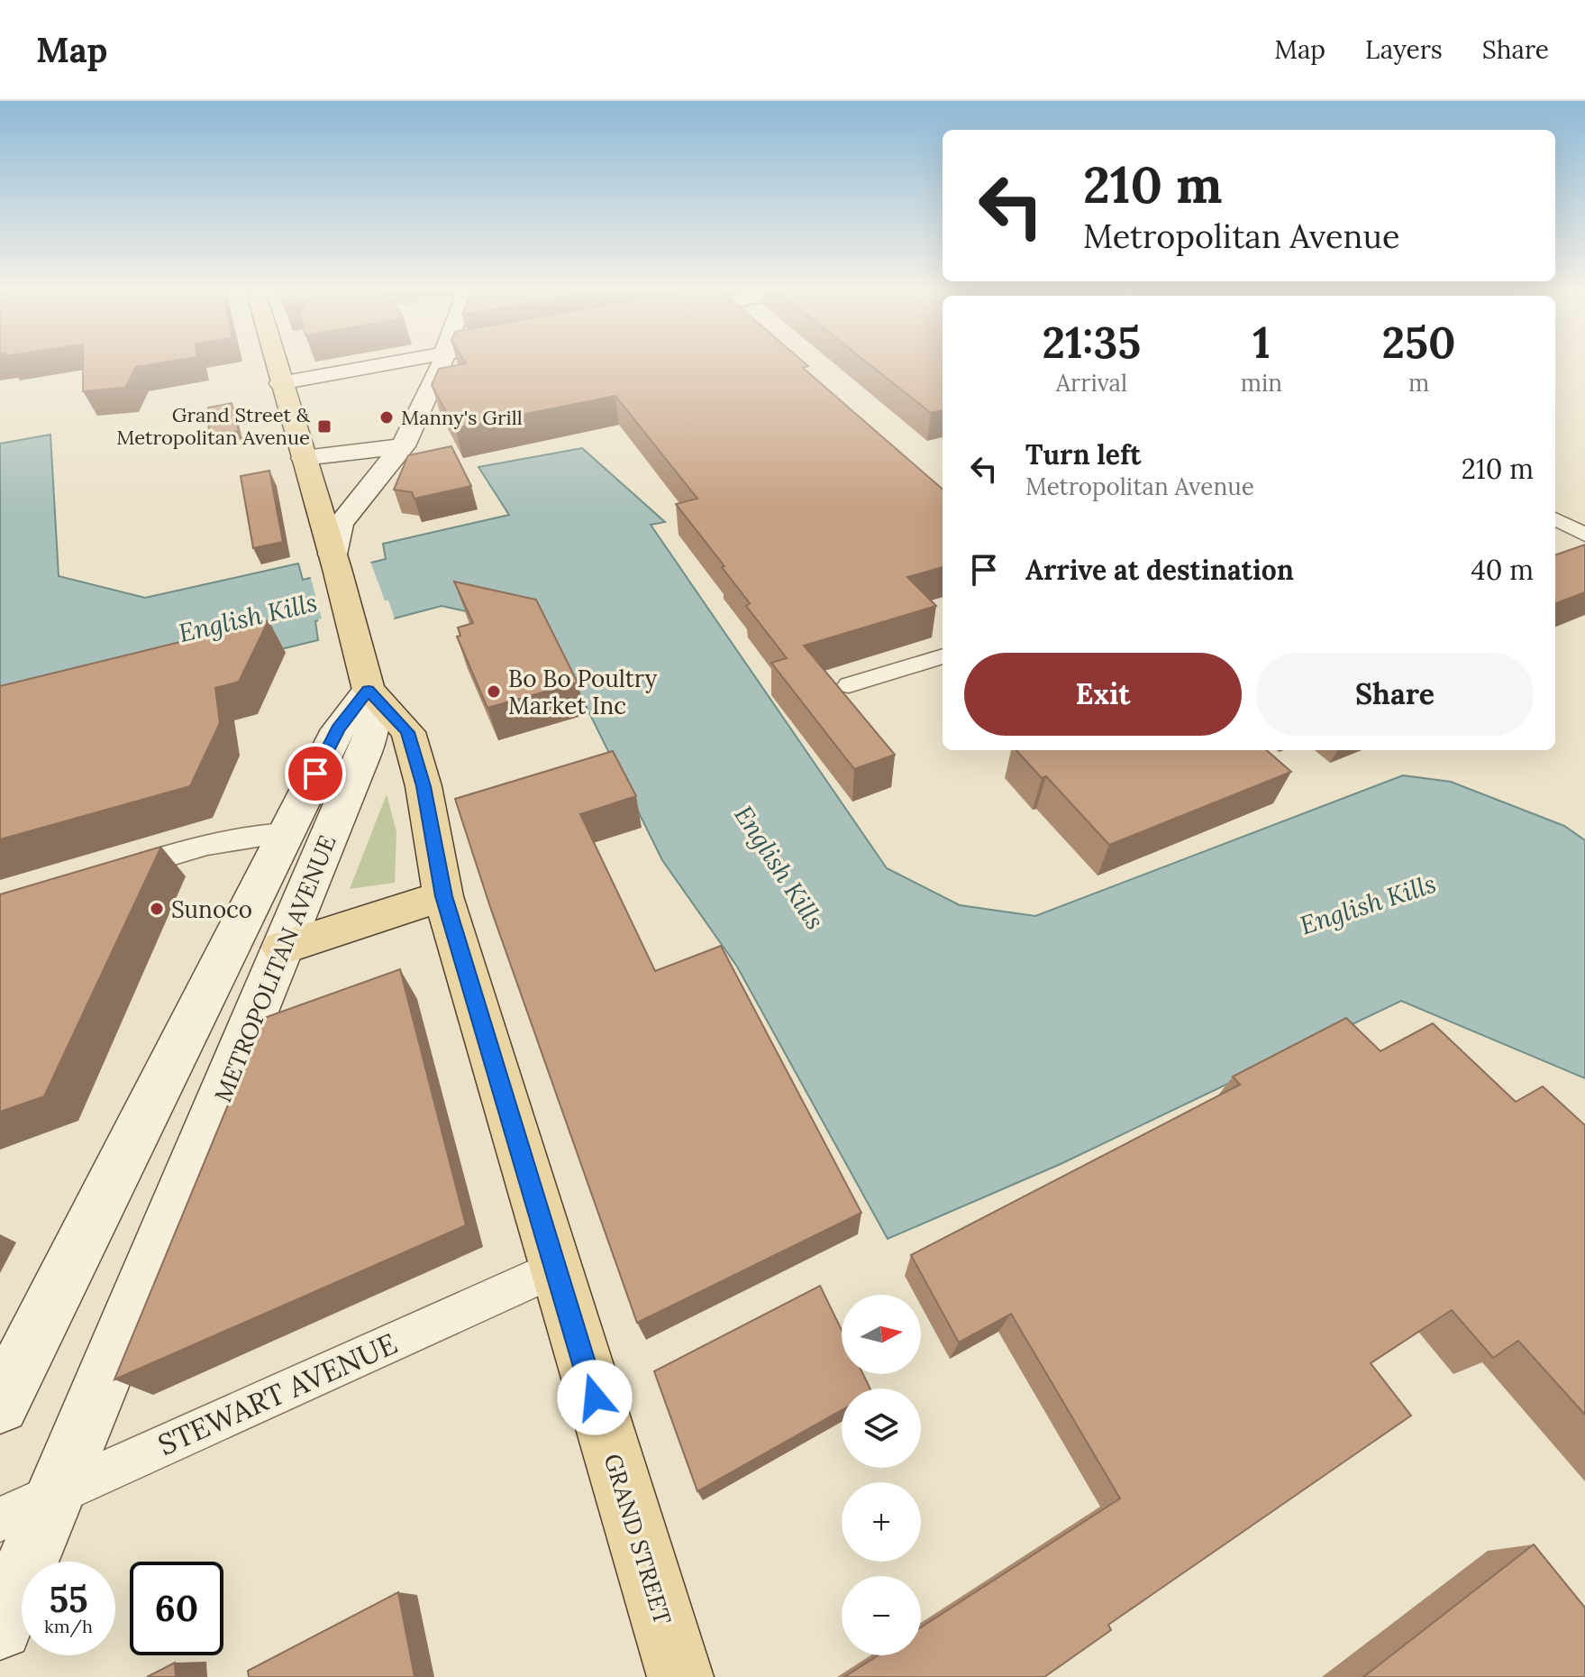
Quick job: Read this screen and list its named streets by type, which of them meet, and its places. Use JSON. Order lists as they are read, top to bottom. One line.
{"streets":{"main road":["METROPOLITAN AVENUE","GRAND STREET"],"street":["STEWART AVENUE"]},"crossings":[["METROPOLITAN AVENUE","STEWART AVENUE"],["METROPOLITAN AVENUE","GRAND STREET"],["STEWART AVENUE","GRAND STREET"]],"water":["English Kills"],"places":{"other":["Manny's Grill","Bo Bo Poultry Market Inc","Sunoco"],"transit":["Grand Street & Metropolitan Avenue"]},"north":"right","page":{"header":"Map","nav":["Map","Layers","Share"],"turn":["210 m","Metropolitan Avenue"],"eta":["21:35","Arrival","1","min","250","m"],"list":[{"name":"Turn left","note":"Metropolitan Avenue","value":"210 m"},{"name":"Arrive at destination","value":"40 m"}],"buttons":["Exit","Share"],"map_buttons":["+","−"],"speed":"55 km/h","limit":"60"}}
